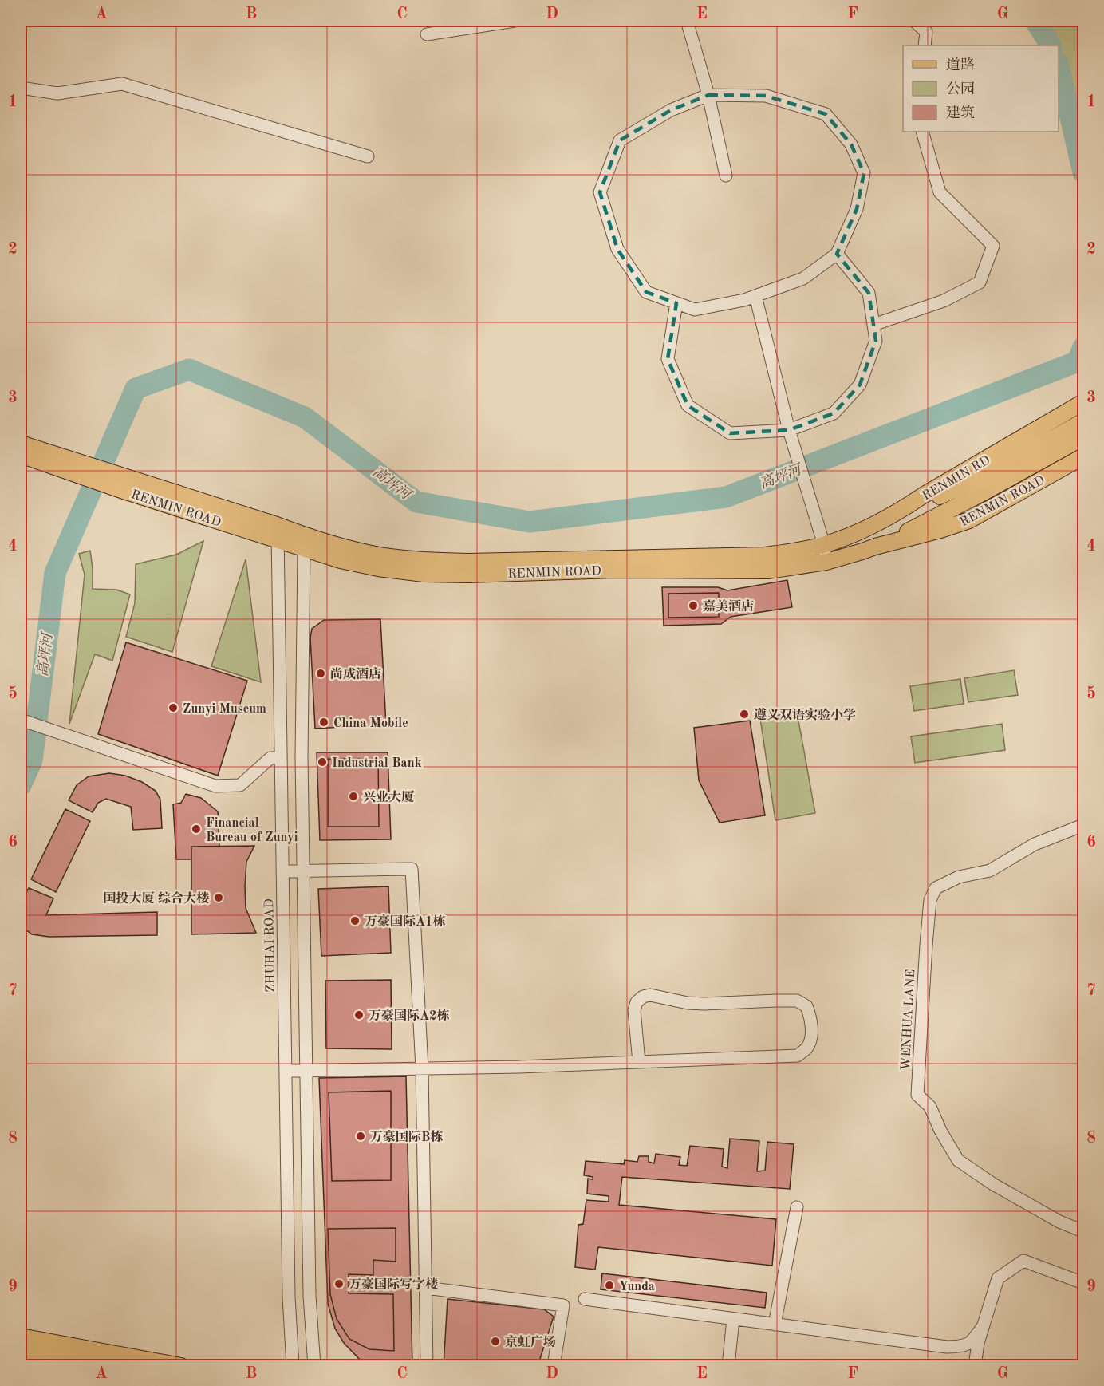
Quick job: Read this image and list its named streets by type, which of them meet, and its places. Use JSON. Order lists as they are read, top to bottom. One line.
{"streets":{"main road":["RENMIN RD","RENMIN ROAD"],"street":["ZHUHAI ROAD","WENHUA LANE"]},"crossings":[["RENMIN RD","RENMIN ROAD"],["RENMIN ROAD","ZHUHAI ROAD"]],"water":["高坪河"],"places":["嘉美酒店","尚成酒店","Zunyi Museum","遵义双语实验小学","China Mobile","Industrial Bank","兴业大厦","Financial Bureau of Zunyi","国投大厦 综合大楼","万豪国际A1栋","万豪国际A2栋","万豪国际B栋","万豪国际写字楼","Yunda","京虹广场"],"legend":["道路","公园","建筑"],"grid":{"columns":["A","B","C","D","E","F","G"],"rows":["1","2","3","4","5","6","7","8","9"]}}
